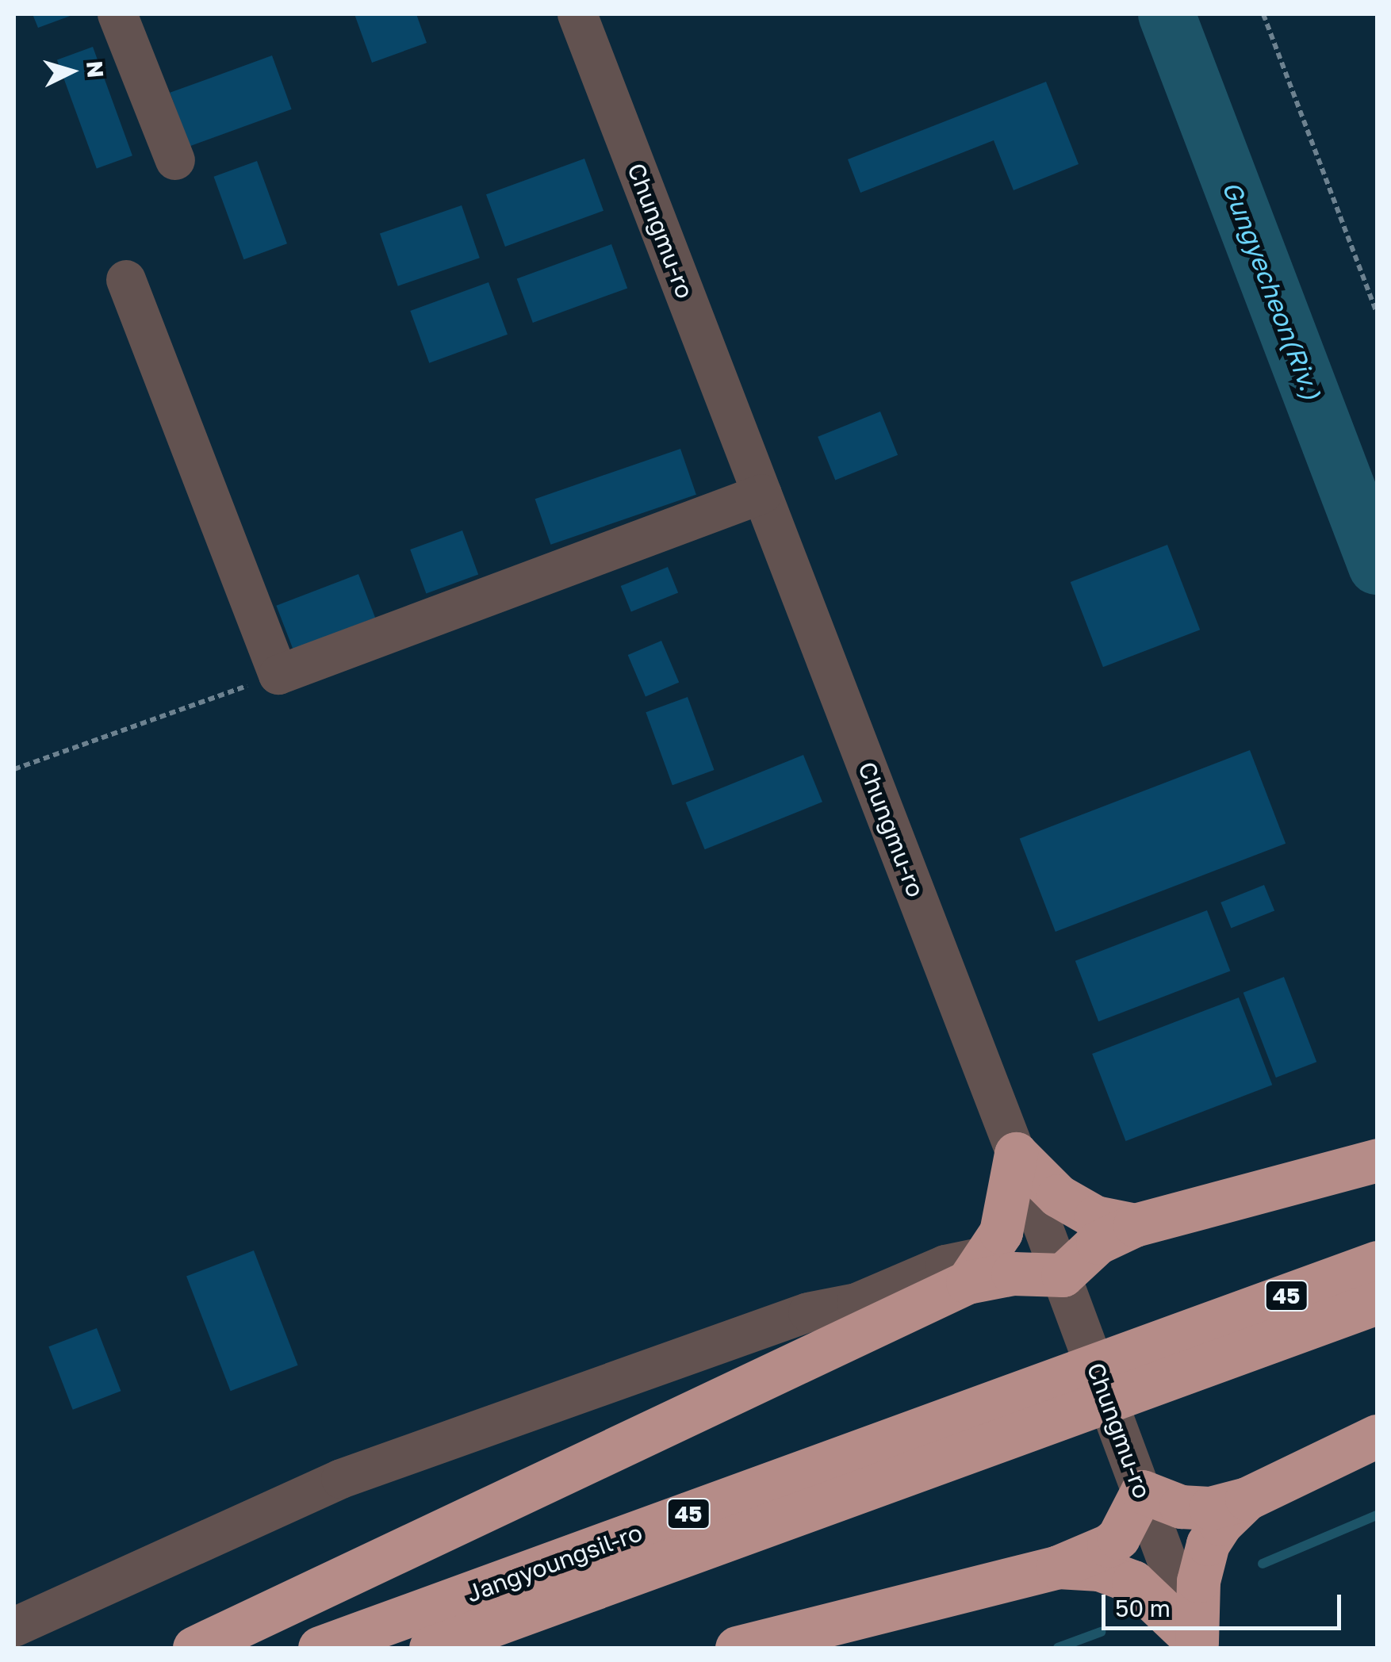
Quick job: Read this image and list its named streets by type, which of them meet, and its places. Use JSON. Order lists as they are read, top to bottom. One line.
{"streets":{"highway":["45","Jangyoungsil-ro"],"street":["Chungmu-ro"]},"crossings":[["45","Jangyoungsil-ro"]],"water":["Gungyecheon(Riv.)"],"scale_bar":"50 m","north":"right"}
